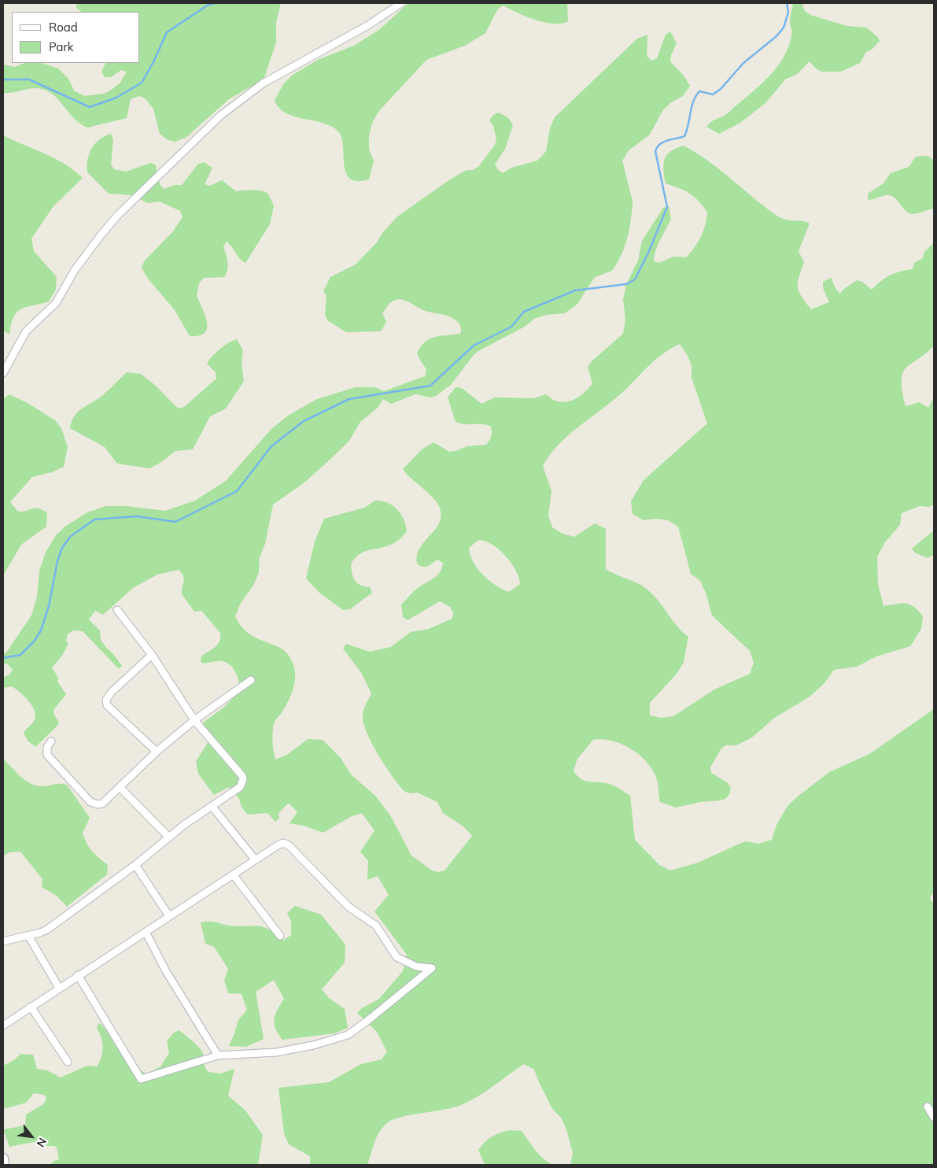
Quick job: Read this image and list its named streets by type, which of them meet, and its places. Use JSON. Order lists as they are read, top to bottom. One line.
{"legend":["Road","Park"],"north":"bottom right"}
